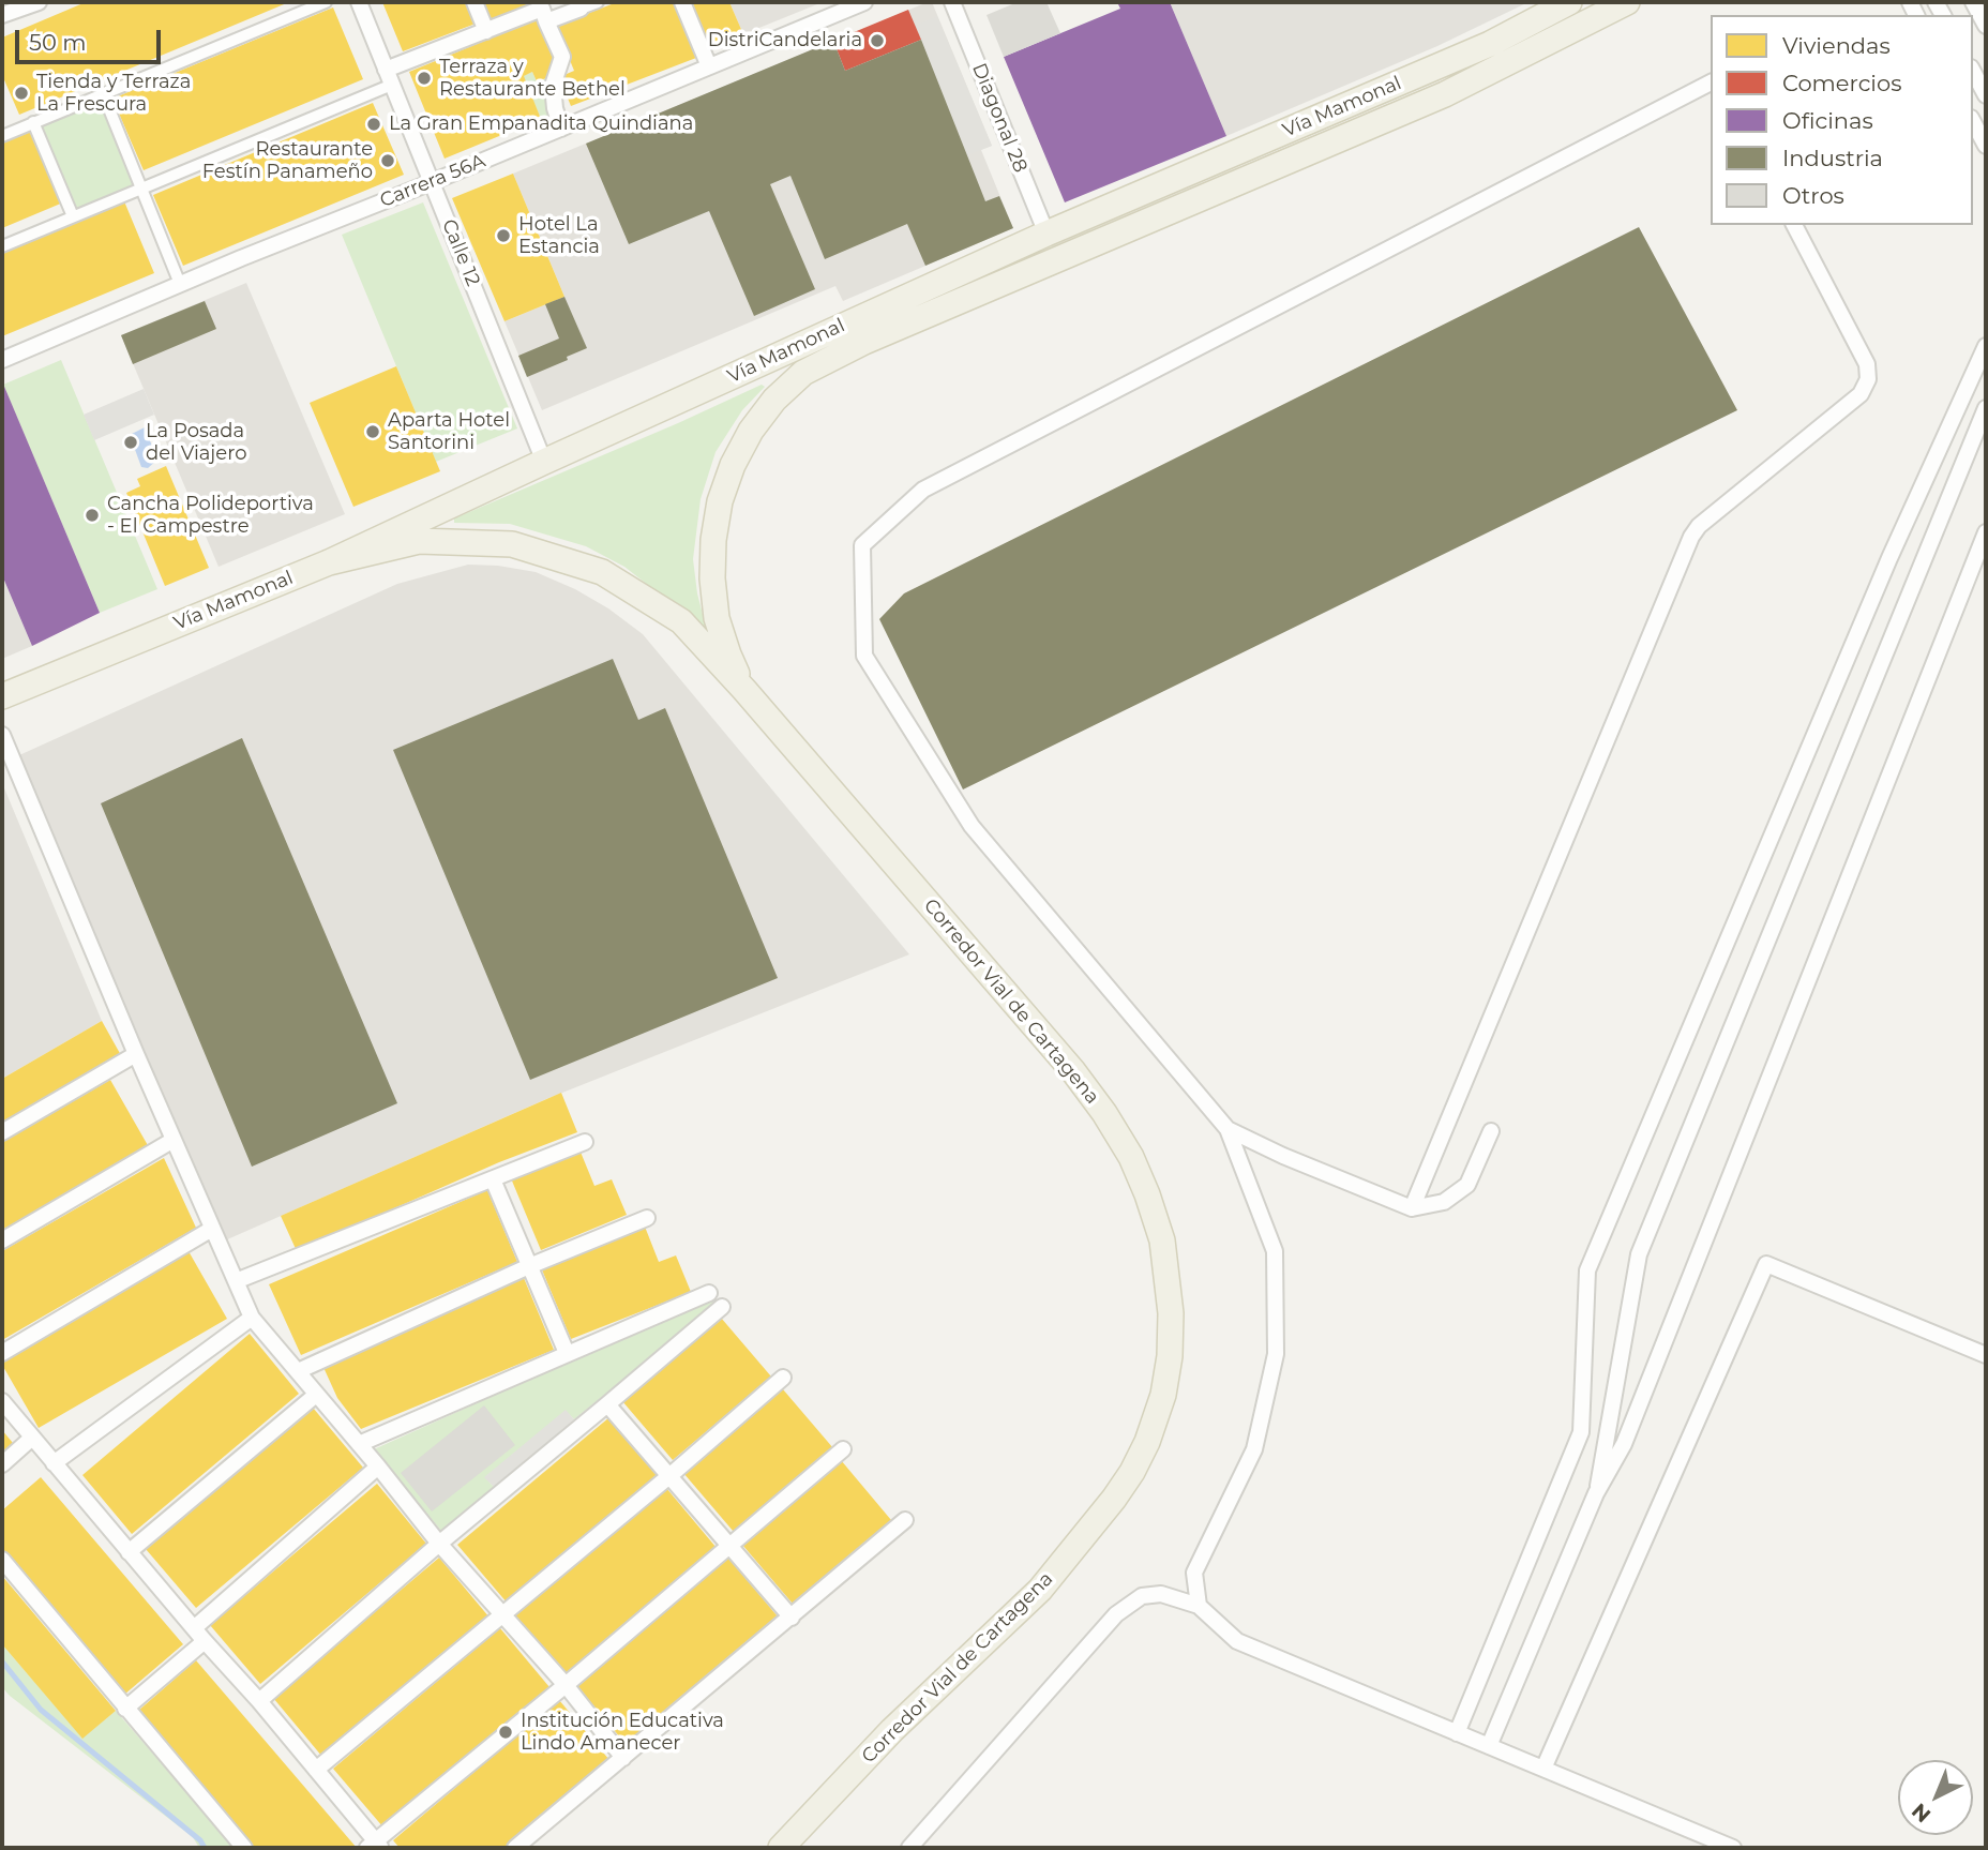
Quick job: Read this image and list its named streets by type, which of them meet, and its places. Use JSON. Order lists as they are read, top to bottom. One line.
{"streets":{"main road":["Vía Mamonal","Corredor Vial de Cartagena"],"street":["Diagonal 28","Carrera 56A","Calle 12"]},"crossings":[["Vía Mamonal","Diagonal 28"],["Vía Mamonal","Calle 12"],["Vía Mamonal","Corredor Vial de Cartagena"],["Carrera 56A","Calle 12"]],"places":["DistriCandelaria","Terraza y Restaurante Bethel","Tienda y Terraza La Frescura","La Gran Empanadita Quindiana","Restaurante Festín Panameño","Hotel La Estancia","Aparta Hotel Santorini","La Posada del Viajero","Cancha Polideportiva - El Campestre","Institución Educativa Lindo Amanecer"],"legend":["Viviendas","Comercios","Oficinas","Industria","Otros"],"scale_bar":"50 m","north":"bottom left"}
